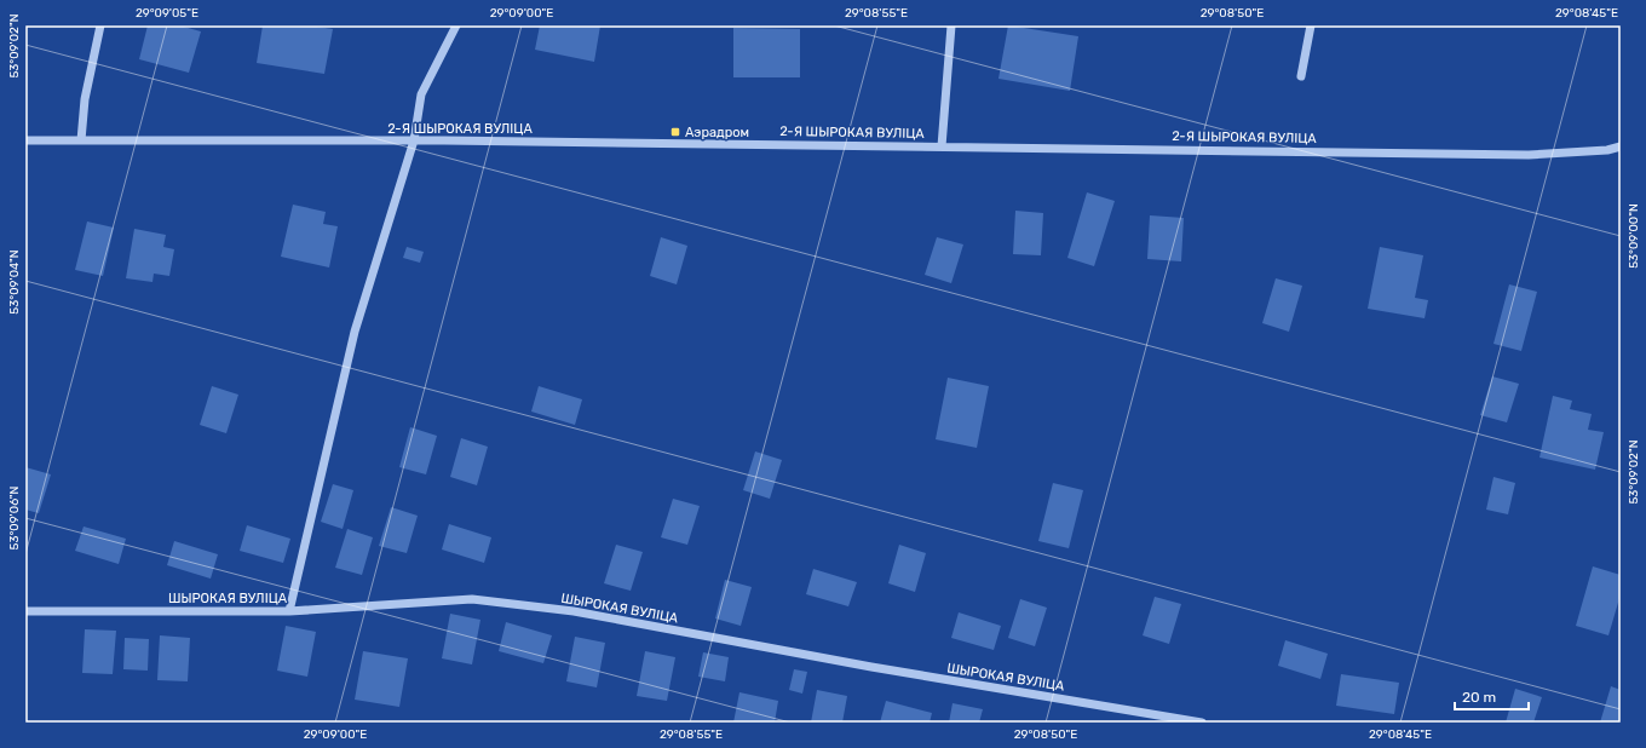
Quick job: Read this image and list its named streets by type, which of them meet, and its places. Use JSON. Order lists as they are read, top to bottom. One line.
{"streets":{"street":["2-Я ШЫРОКАЯ ВУЛІЦА","ШЫРОКАЯ ВУЛІЦА"]},"places":{"transit":["Аэрадром"]},"scale_bar":"20 m","coordinates":["29°09'05\"E","29°09'00\"E","29°08'55\"E","29°08'50\"E","29°08'45\"E","53°09'02\"N","53°09'00\"N","53°09'04\"N","53°09'06\"N"]}
